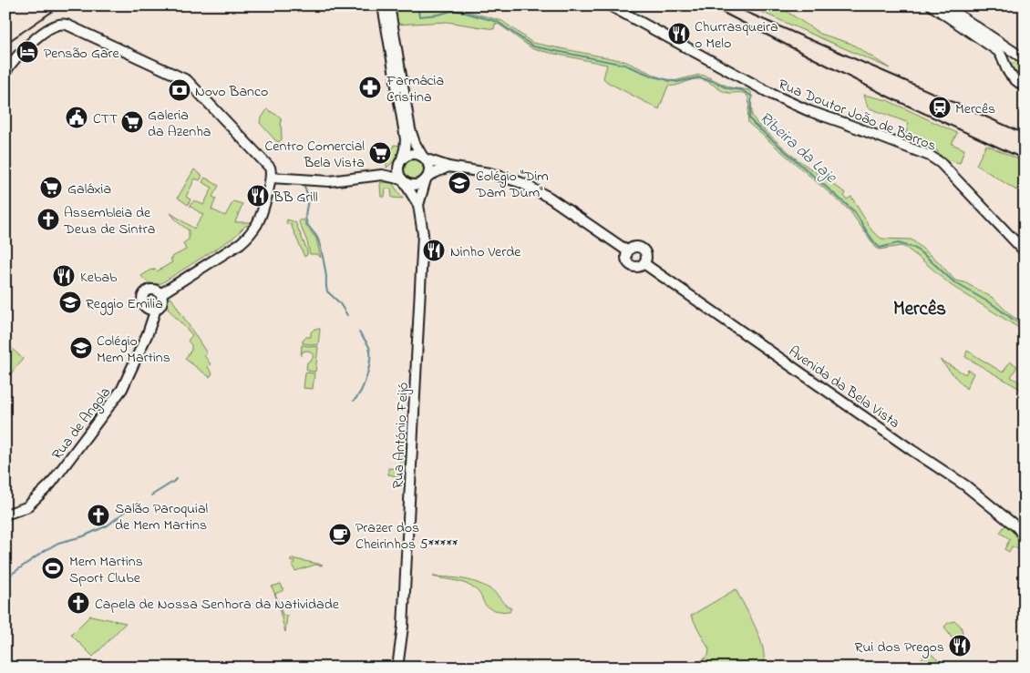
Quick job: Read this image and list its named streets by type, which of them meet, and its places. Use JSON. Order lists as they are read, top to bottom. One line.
{"streets":{"street":["Rua Doutor João de Barros","Avenida da Bela Vista","Rua de Angola","Rua António Feijó"]},"districts":["Mercês"],"water":["Ribeira da Laje"],"places":{"restaurant":["Churrasqueira o Melo","BB Grill","Ninho Verde","Kebab","Rui dos Pregos"],"hotel":["Pensão Gare"],"pharmacy":["Farmácia Cristina"],"bank":["Novo Banco"],"station":["Mercês"],"public building":["CTT"],"supermarket":["Galeria da Azenha","Centro Comercial Bela Vista","Galáxia"],"school or university":["Colégio \"Dim Dam Dum\"","Reggio Emilia","Colégio Mem Martins"],"church":["Assembleia de Deus de Sintra","Salão Paroquial de Mem Martins","Capela de Nossa Senhora da Natividade"],"cafe":["Prazer dos Cheirinhos 5*****"],"sports":["Mem Martins Sport Clube"]}}
